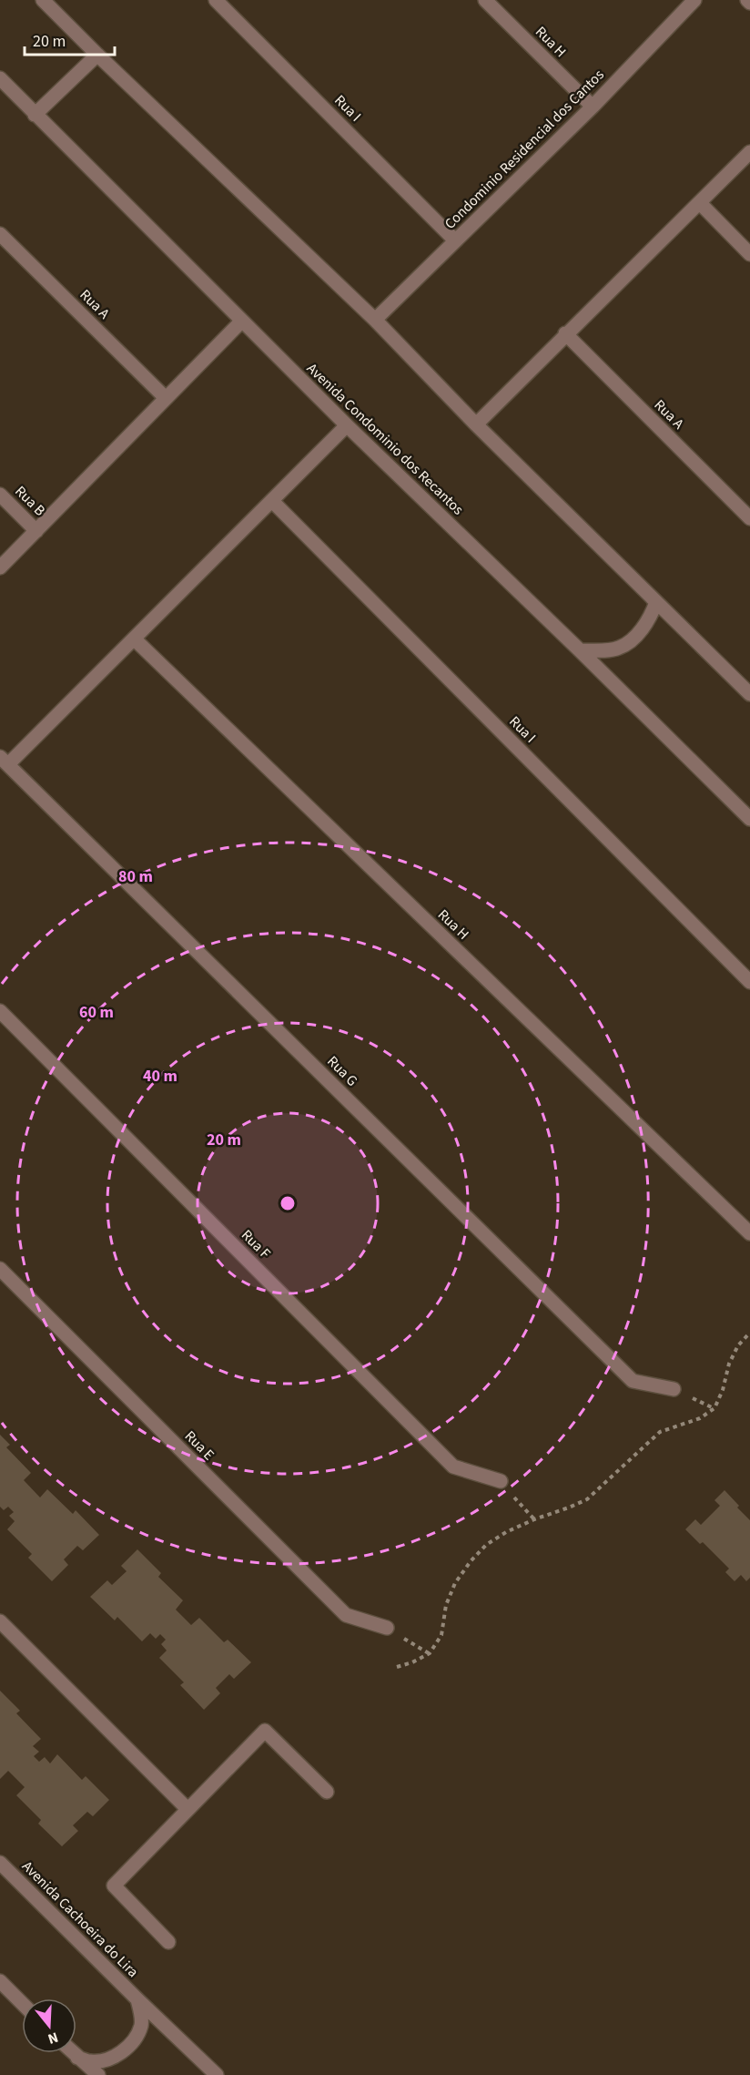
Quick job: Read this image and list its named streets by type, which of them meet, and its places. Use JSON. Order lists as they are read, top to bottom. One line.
{"streets":{"street":["Rua H","Rua I","Condominio Residencial dos Cantos","Rua A","Avenida Condominio dos Recantos","Rua B","Rua G","Rua F","Rua E","Avenida Cachoeira do Lira"]},"crossings":[["Rua H","Condominio Residencial dos Cantos"],["Rua I","Condominio Residencial dos Cantos"]],"scale_bar":"20 m","north":"bottom","rings":["80 m","60 m","40 m","20 m"]}
